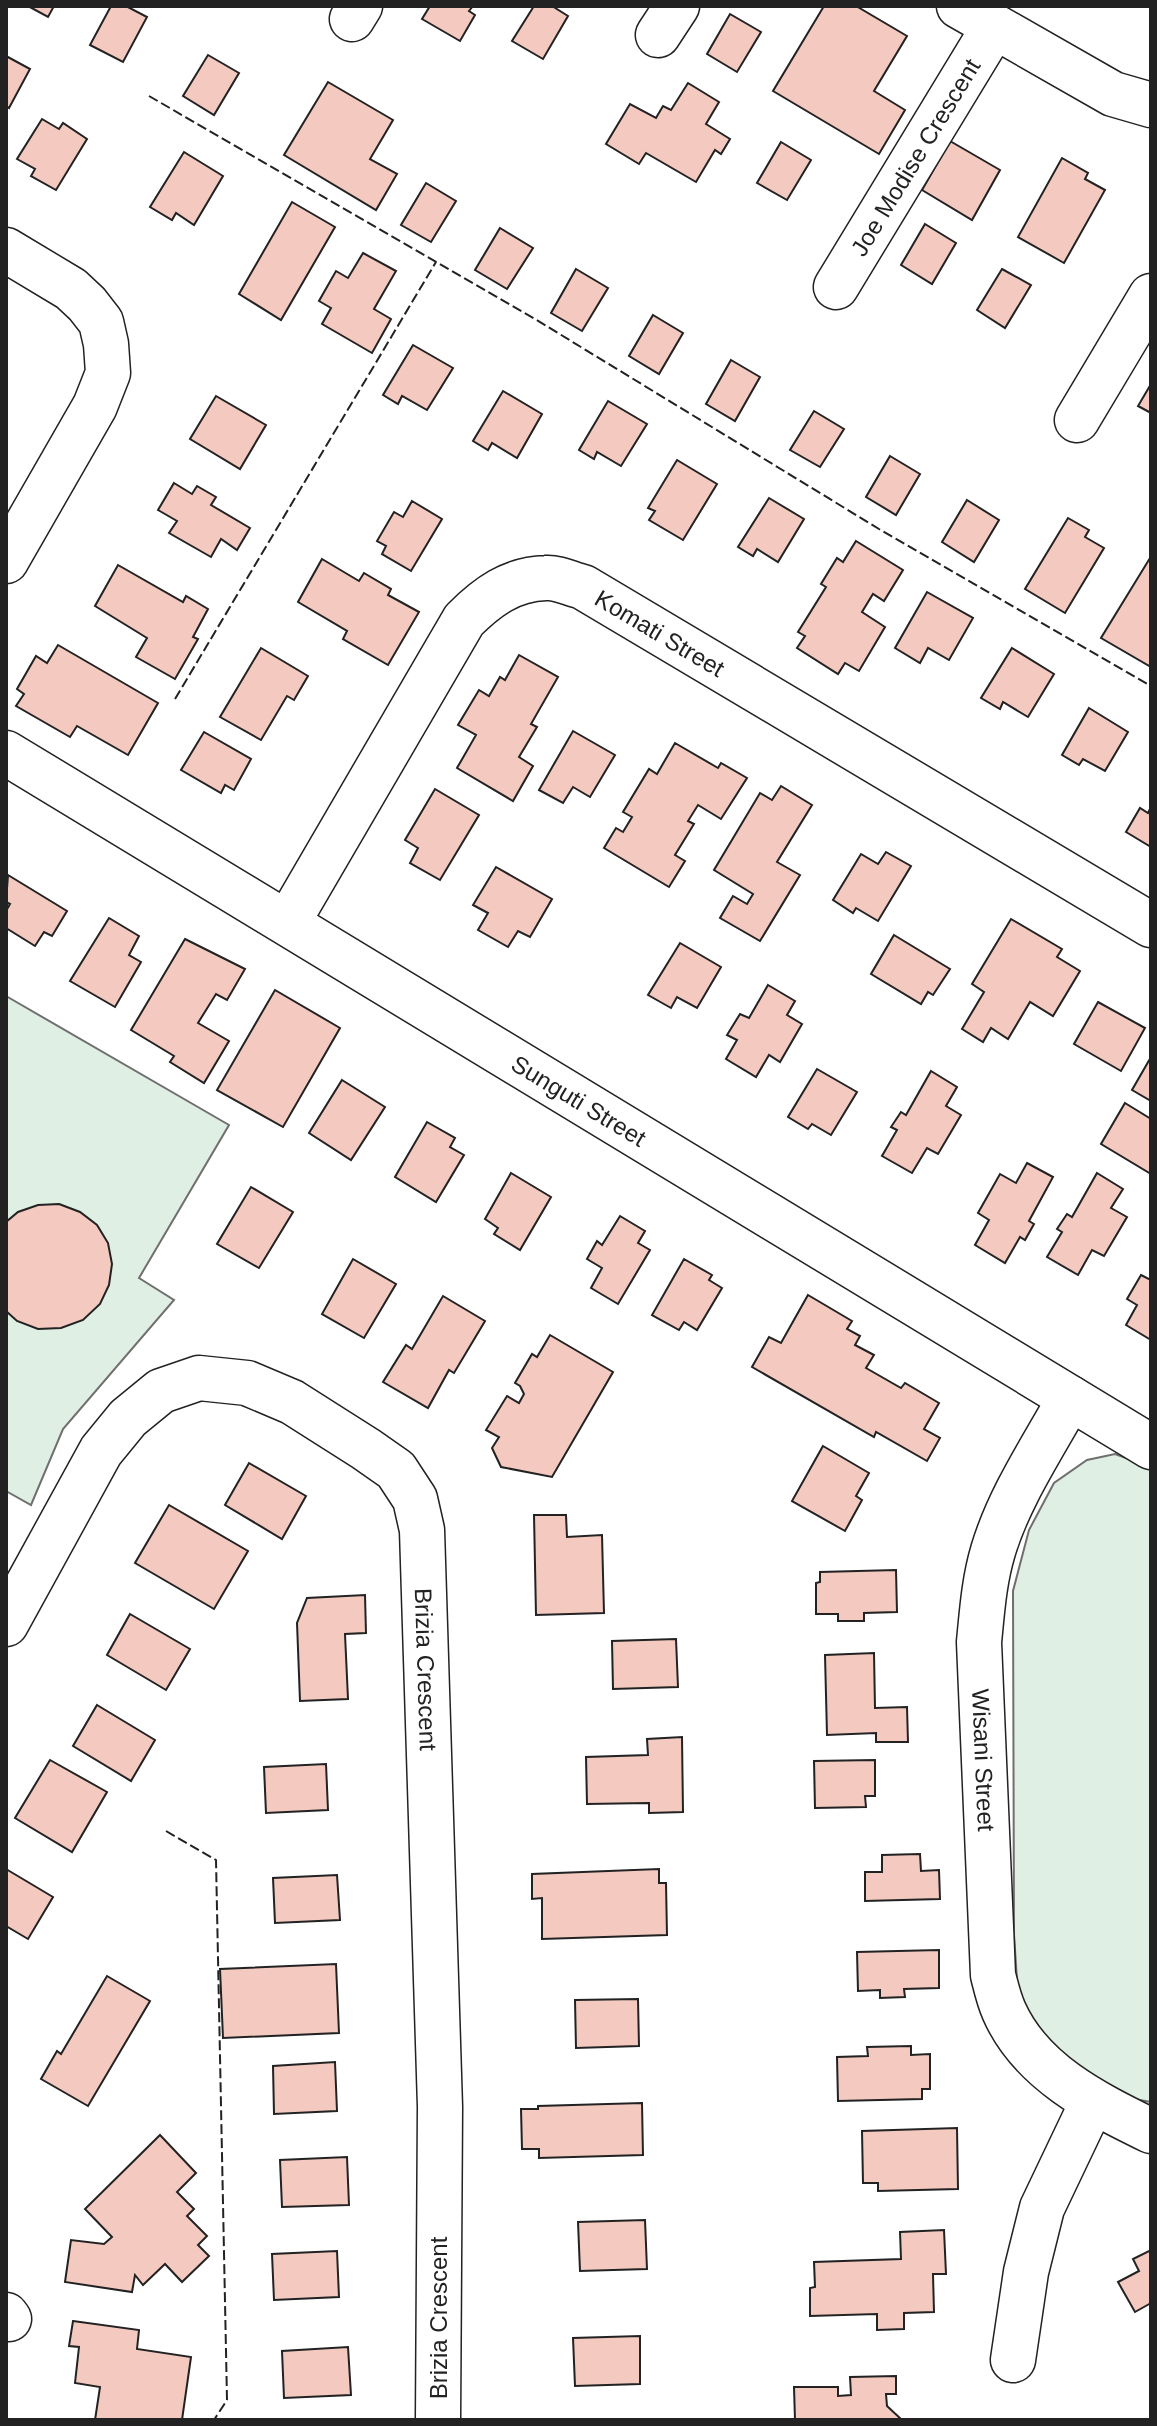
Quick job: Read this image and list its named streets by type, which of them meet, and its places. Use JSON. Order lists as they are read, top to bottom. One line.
{"streets":{"street":["Joe Modise Crescent","Komati Street","Sunguti Street","Brizia Crescent","Wisani Street"]},"crossings":[["Komati Street","Sunguti Street"],["Sunguti Street","Wisani Street"]]}
